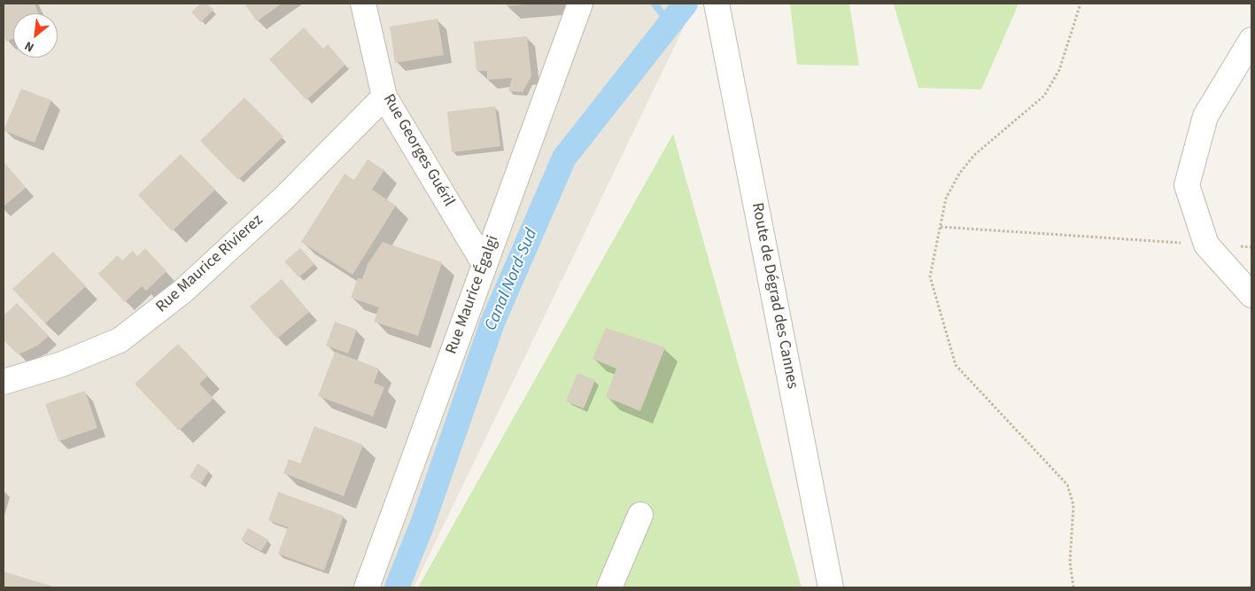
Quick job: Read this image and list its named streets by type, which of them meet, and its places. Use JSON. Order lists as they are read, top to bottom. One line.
{"streets":{"street":["Rue Georges Guéril","Rue Maurice Rivierez","Rue Maurice Égalgi","Route de Dégrad des Cannes"]},"crossings":[["Rue Georges Guéril","Rue Maurice Rivierez"],["Rue Georges Guéril","Rue Maurice Égalgi"]],"water":["Canal Nord-Sud"],"north":"bottom left"}
